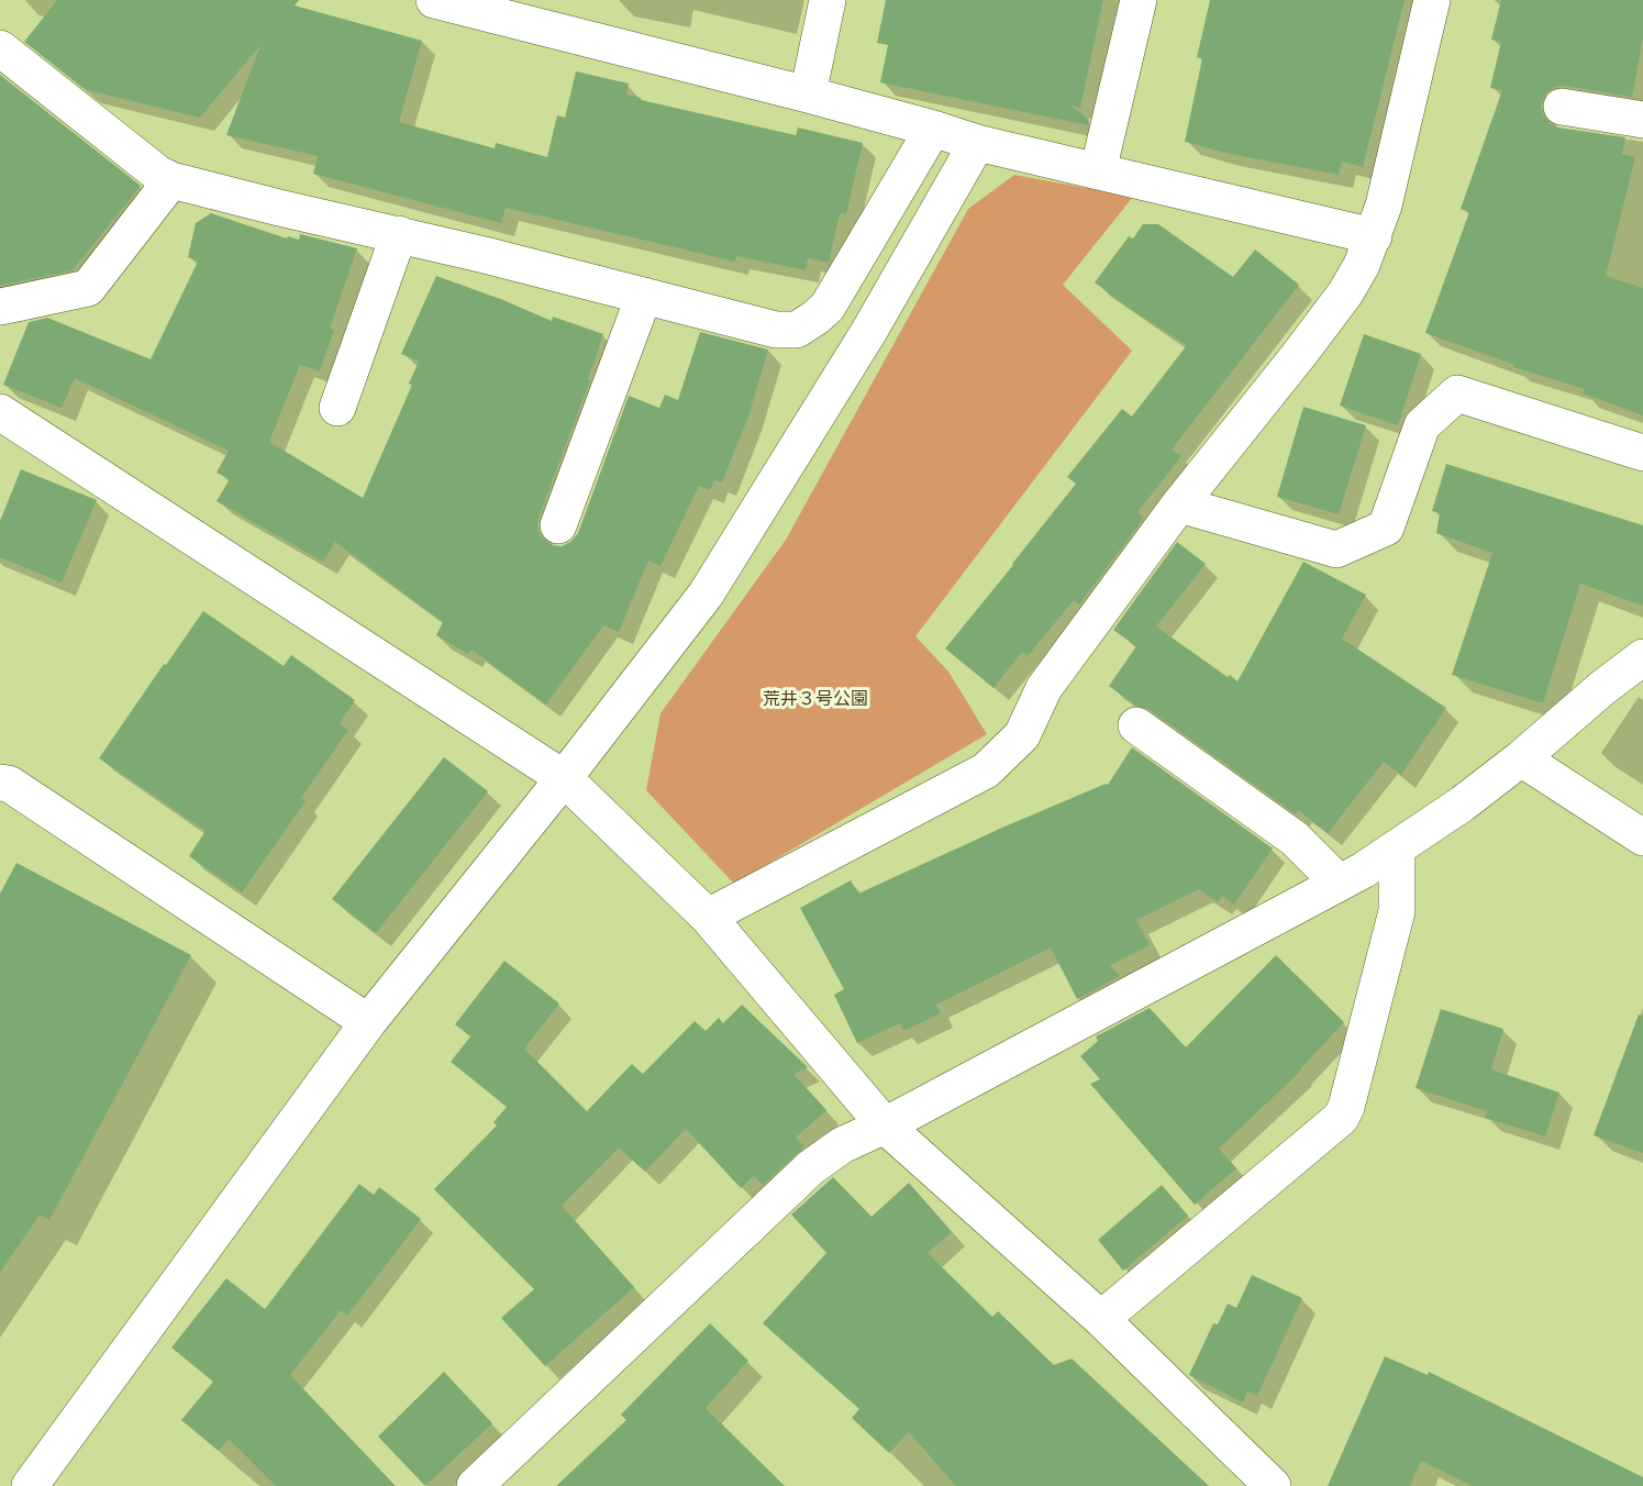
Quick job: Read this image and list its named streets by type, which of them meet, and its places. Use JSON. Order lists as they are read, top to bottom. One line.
{"parks":["荒井３号公園"]}
